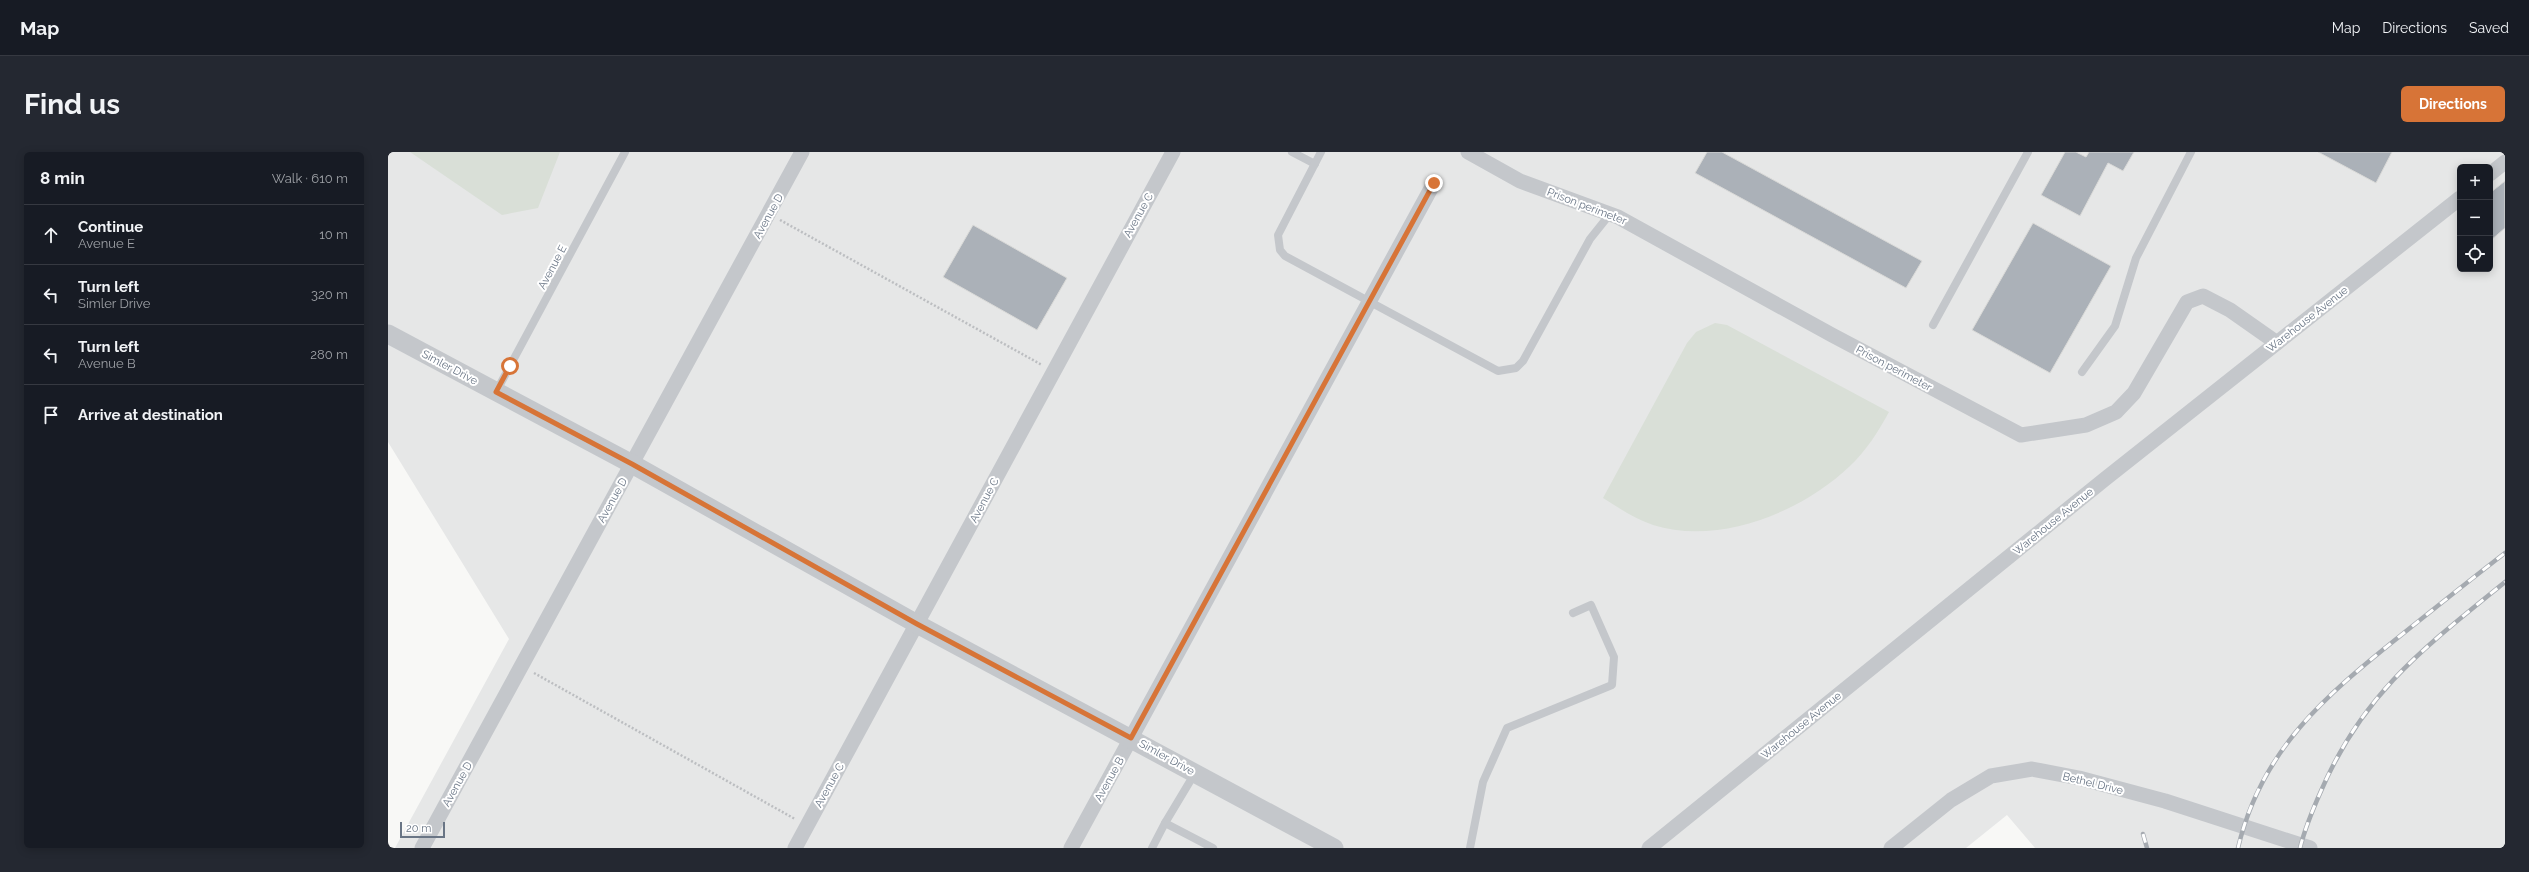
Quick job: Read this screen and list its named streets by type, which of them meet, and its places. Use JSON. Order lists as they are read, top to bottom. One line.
{"streets":{"street":["Prison perimeter","Avenue C","Avenue D","Warehouse Avenue","Simler Drive","Avenue B","Bethel Drive"],"lane":["Avenue E"]},"crossings":[["Prison perimeter","Warehouse Avenue"],["Avenue C","Simler Drive"],["Avenue D","Simler Drive"],["Avenue E","Simler Drive"],["Simler Drive","Avenue B"]],"scale_bar":"20 m","page":{"header":"Map","nav":["Map","Directions","Saved"],"buttons":"Directions","title":"Find us","heading":["8 min","Walk · 610 m"],"map_buttons":["+","−"],"list":[["Continue","Avenue E","10 m"],["Turn left","Simler Drive","320 m"],["Turn left","Avenue B","280 m"],"Arrive at destination"],"scale":"20 m"}}
